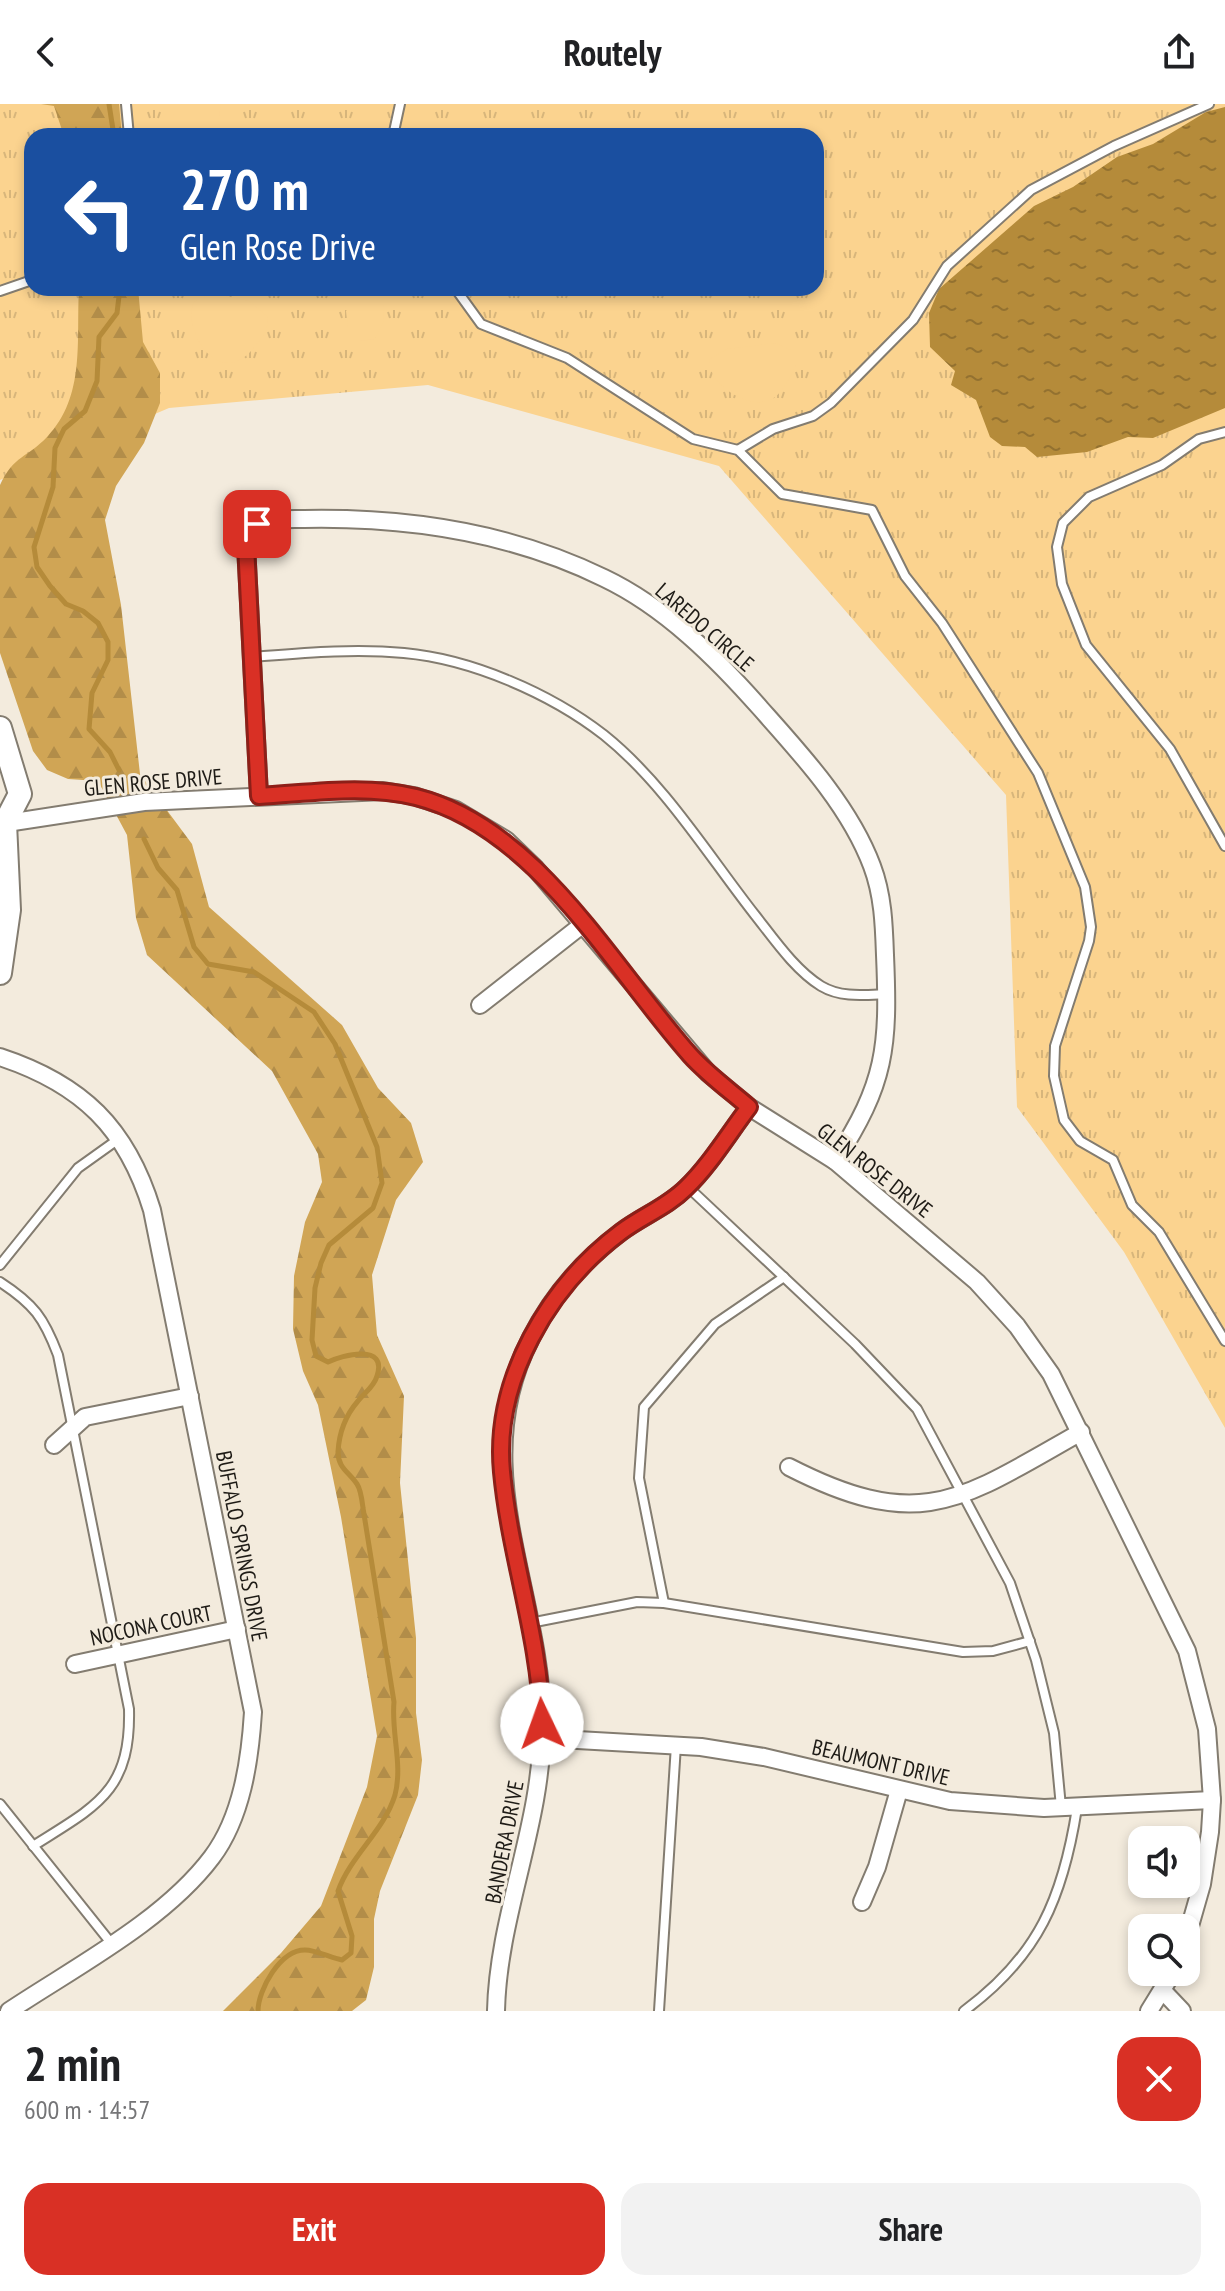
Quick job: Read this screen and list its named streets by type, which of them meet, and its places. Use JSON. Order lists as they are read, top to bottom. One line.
{"streets":{"street":["LAREDO CIRCLE","GLEN ROSE DRIVE","BUFFALO SPRINGS DRIVE","NOCONA COURT","BEAUMONT DRIVE","BANDERA DRIVE"]},"crossings":[["LAREDO CIRCLE","GLEN ROSE DRIVE"],["GLEN ROSE DRIVE","BEAUMONT DRIVE"],["GLEN ROSE DRIVE","BANDERA DRIVE"],["BUFFALO SPRINGS DRIVE","NOCONA COURT"],["BEAUMONT DRIVE","BANDERA DRIVE"]],"page":{"header":"Routely","turn":["270 m","Glen Rose Drive"],"heading":["2 min","600 m · 14:57"],"buttons":["Exit","Share"]}}
